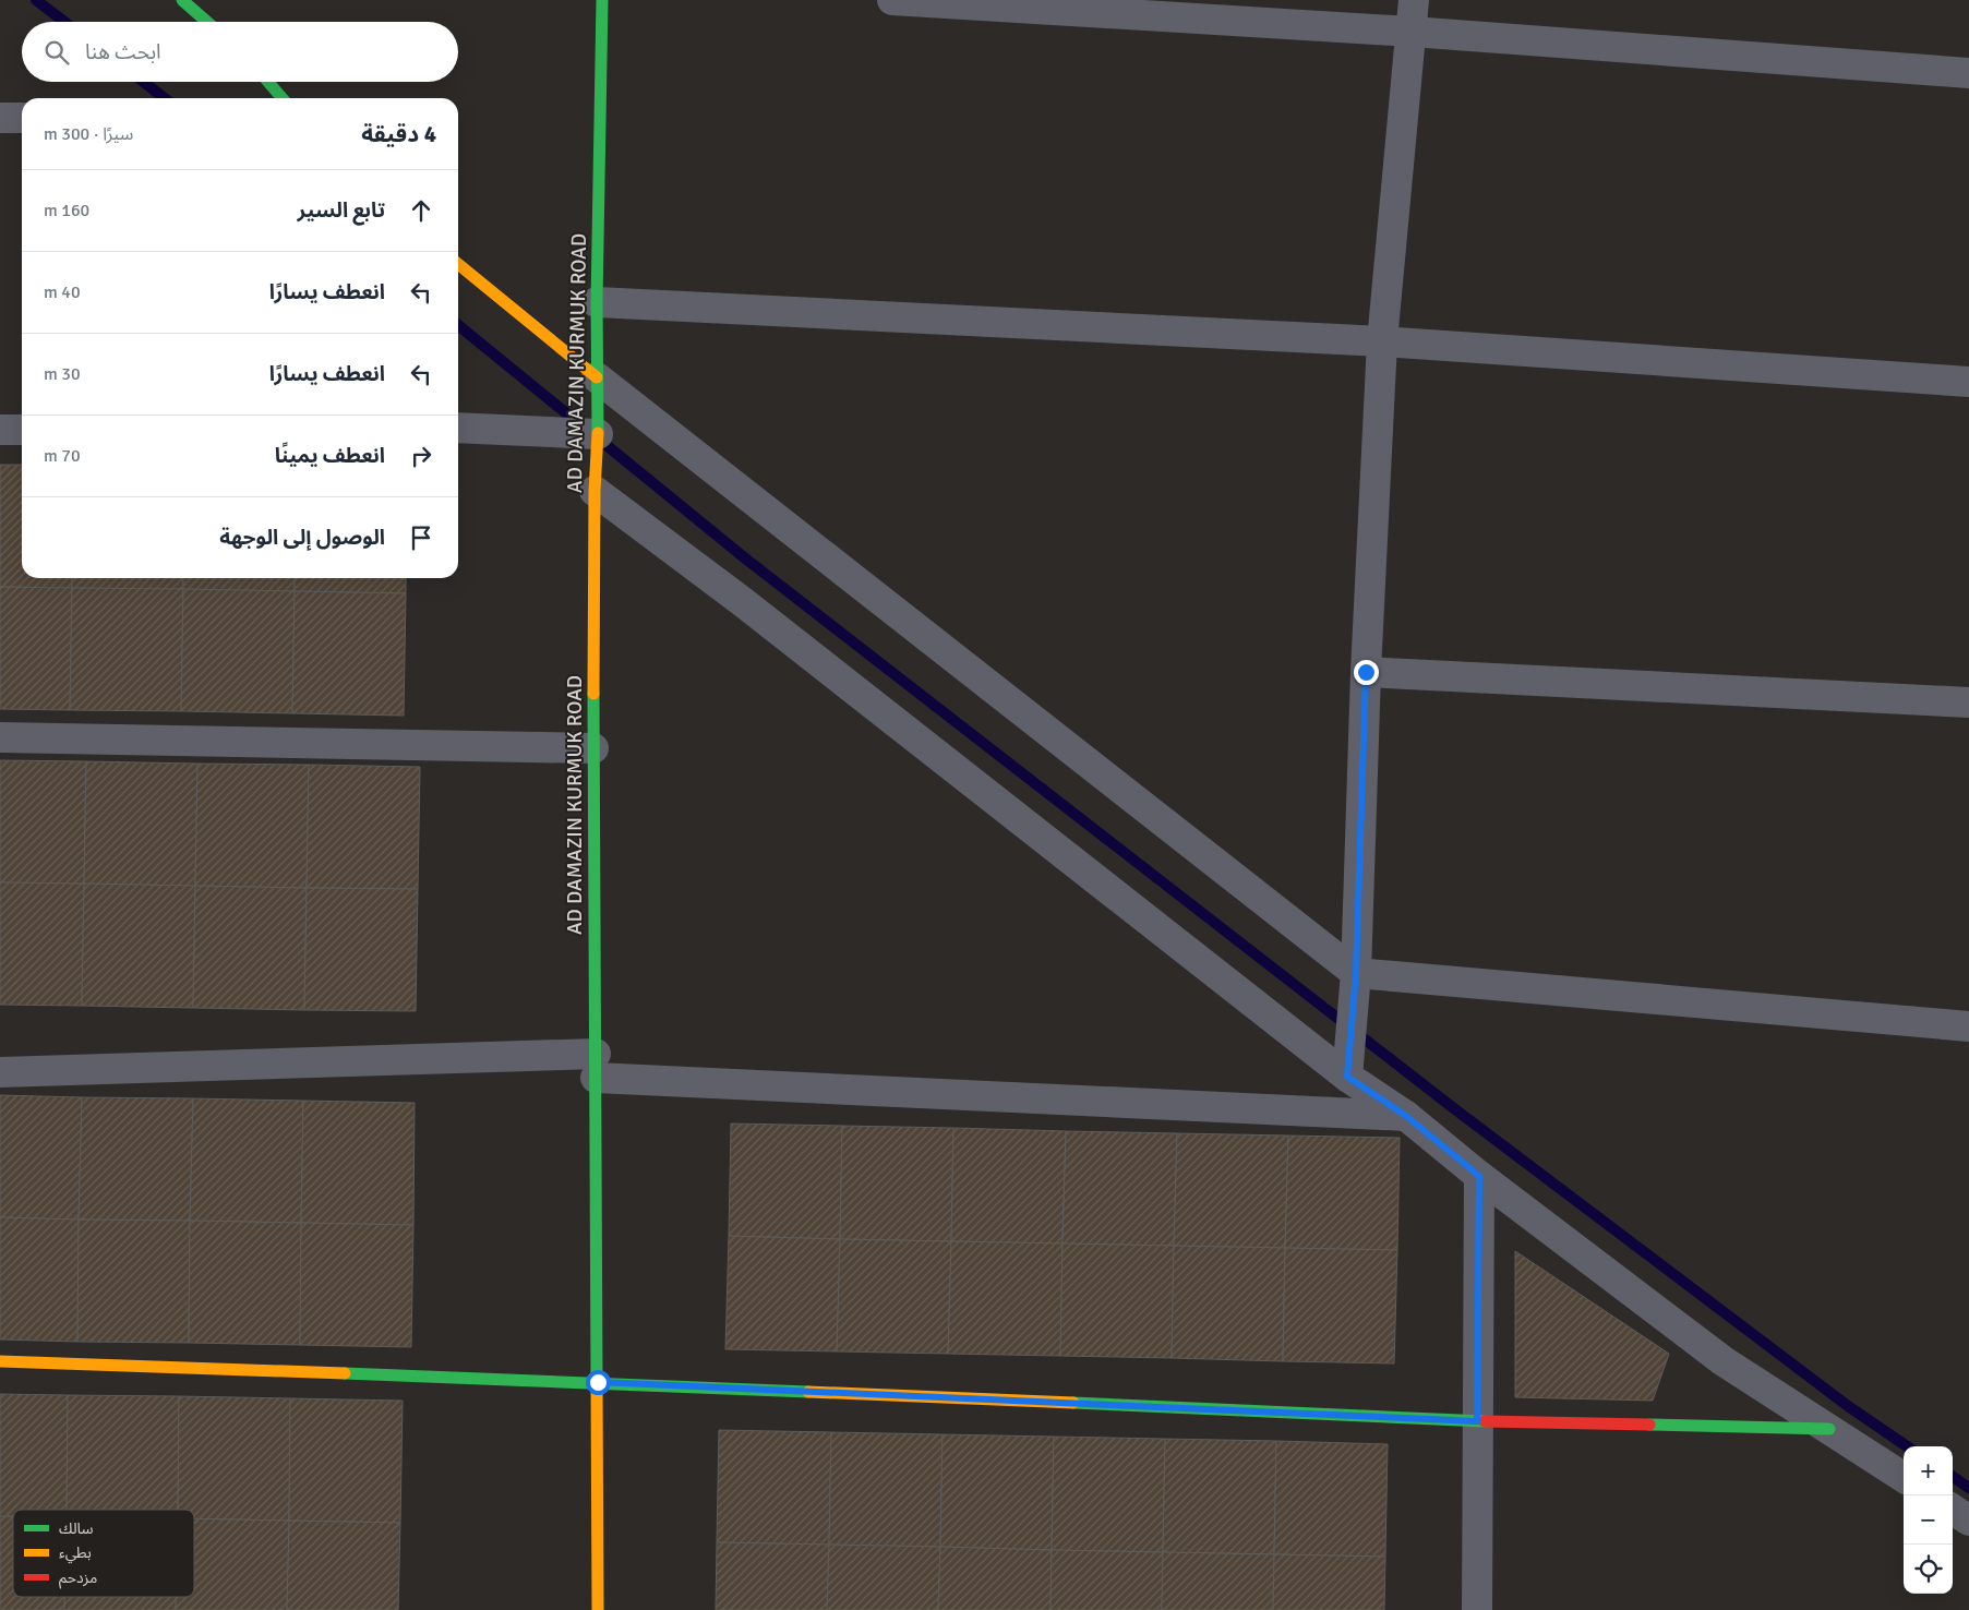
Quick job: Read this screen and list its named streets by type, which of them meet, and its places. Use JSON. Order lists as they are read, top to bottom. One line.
{"streets":{"main road":["AD DAMAZIN KURMUK ROAD"]},"legend":["سالك","بطيء","مزدحم"],"page":{"search":"ابحث هنا","heading":["4 دقيقة","سيرًا · 300 m"],"list":[["تابع السير","160 m"],["انعطف يسارًا","40 m"],["انعطف يسارًا","30 m"],["انعطف يمينًا","70 m"],"الوصول إلى الوجهة"],"map_buttons":["+","−"]}}
